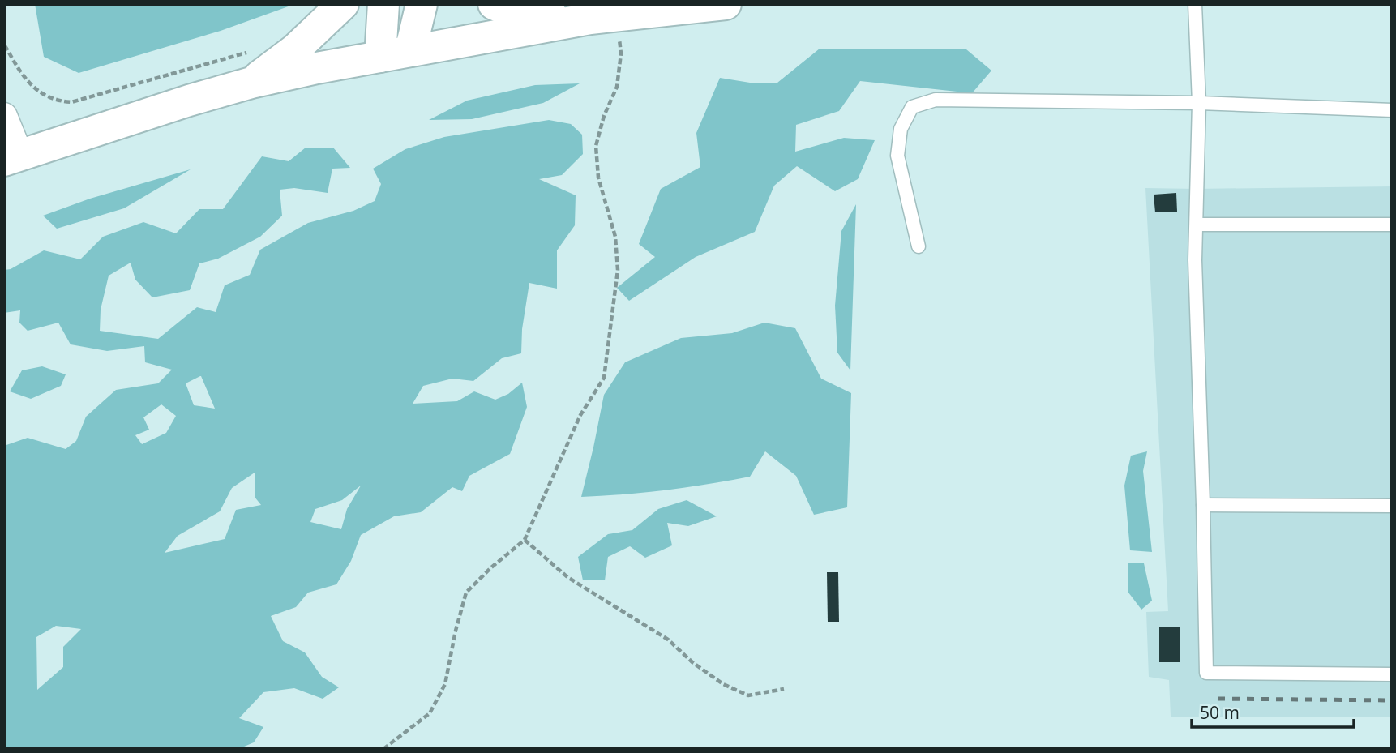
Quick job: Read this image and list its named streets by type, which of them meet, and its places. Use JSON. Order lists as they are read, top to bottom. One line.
{"scale_bar":"50 m"}
